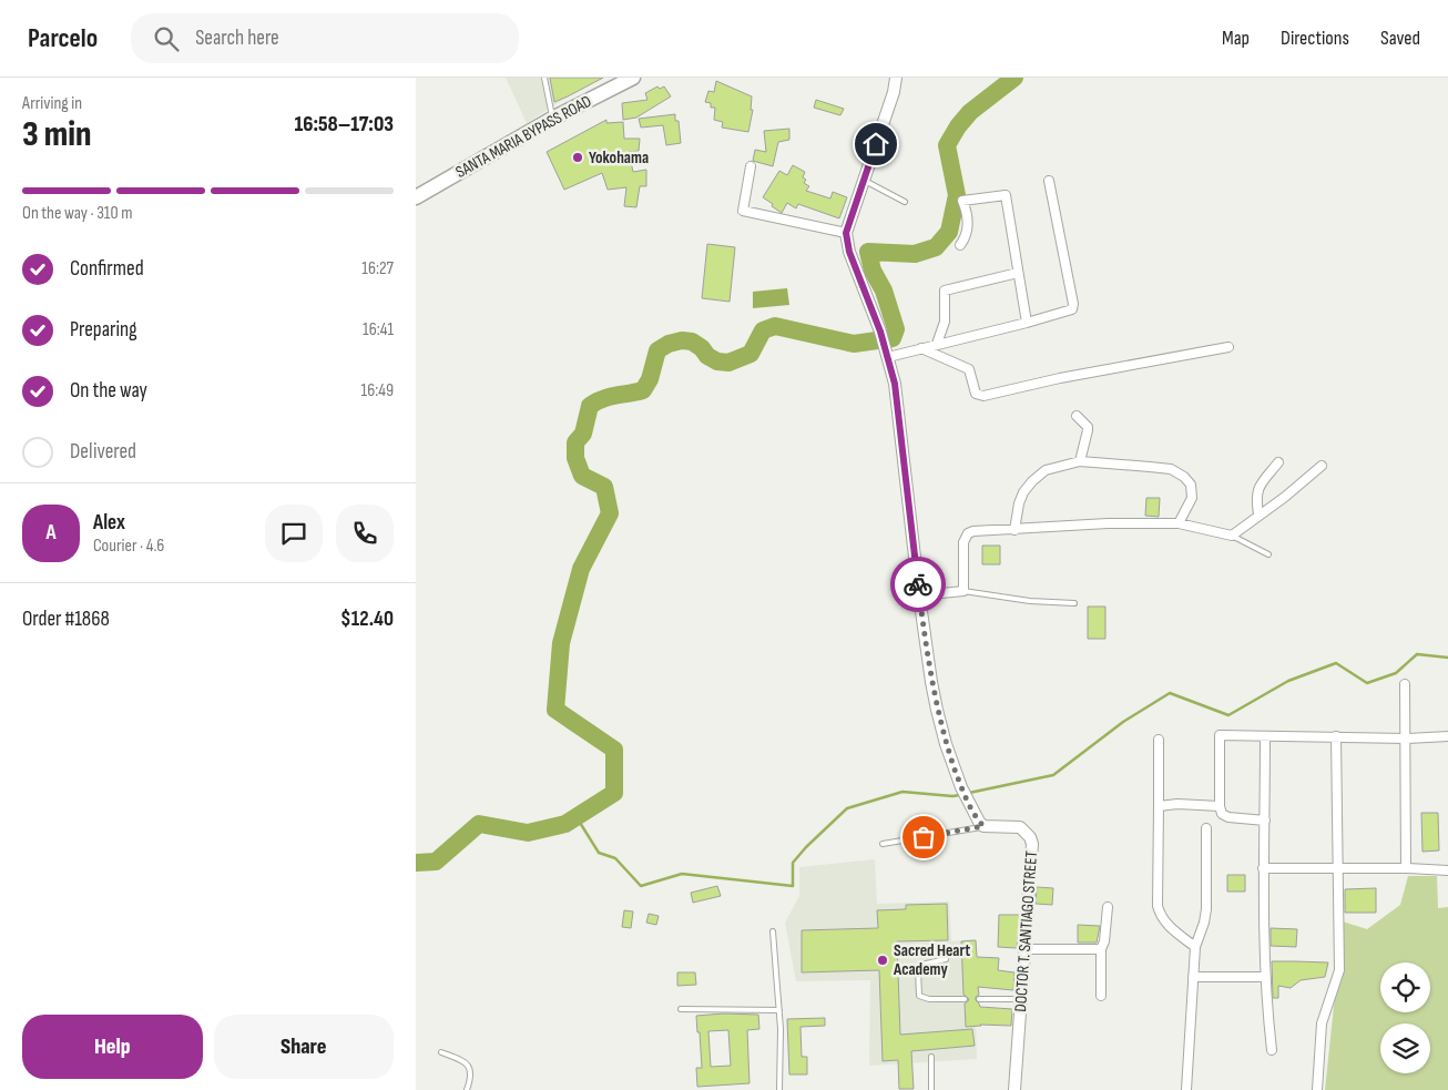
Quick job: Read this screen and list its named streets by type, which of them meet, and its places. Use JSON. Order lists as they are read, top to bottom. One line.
{"streets":{"main road":["SANTA MARIA BYPASS ROAD"],"street":["DOCTOR T. SANTIAGO STREET"]},"places":["Yokohama","Sacred Heart Academy"],"page":{"header":"Parcelo","search":"Search here","nav":["Map","Directions","Saved"],"heading":["3 min","Arriving in","16:58–17:03"],"panel":["Alex","Courier · 4.6","Order #1868","$12.40"],"bar":"On the way · 310 m","list":[["Confirmed","16:27"],["Preparing","16:41"],["On the way","16:49"],"Delivered"],"round":"A","buttons":["Help","Share"]}}
